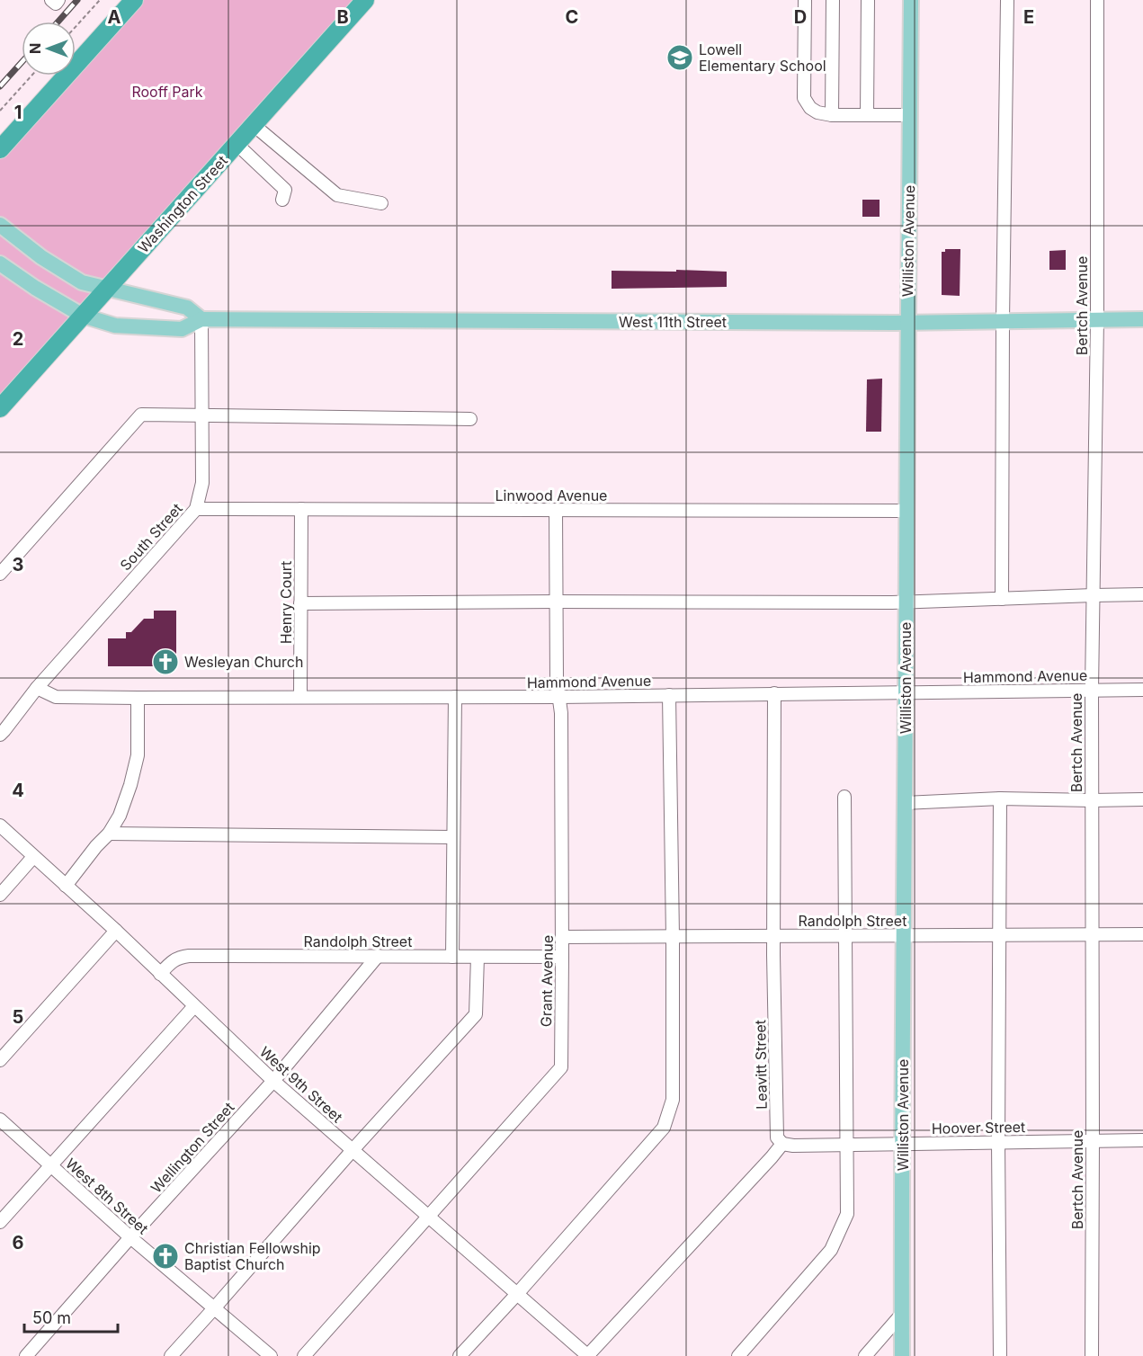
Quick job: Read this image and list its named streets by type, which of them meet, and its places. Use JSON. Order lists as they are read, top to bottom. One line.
{"streets":{"highway":["Washington Street"],"main road":["Williston Avenue","West 11th Street"],"street":["Bertch Avenue","Linwood Avenue","South Street","Henry Court","Hammond Avenue","Randolph Street","Grant Avenue","Leavitt Street","West 9th Street","Hoover Street","Wellington Street","West 8th Street"]},"crossings":[["Washington Street","West 11th Street"],["Williston Avenue","West 11th Street"],["Williston Avenue","Linwood Avenue"],["Williston Avenue","Hammond Avenue"],["Williston Avenue","Randolph Street"],["Williston Avenue","Hoover Street"],["Bertch Avenue","West 11th Street"],["Bertch Avenue","Hammond Avenue"],["Bertch Avenue","Randolph Street"],["Bertch Avenue","Hoover Street"],["West 11th Street","South Street"],["Linwood Avenue","South Street"],["Linwood Avenue","Henry Court"],["Linwood Avenue","Grant Avenue"],["South Street","Hammond Avenue"],["Henry Court","Hammond Avenue"],["Hammond Avenue","Grant Avenue"],["Hammond Avenue","Leavitt Street"],["Randolph Street","Grant Avenue"],["Randolph Street","Leavitt Street"],["Randolph Street","West 9th Street"],["Randolph Street","Wellington Street"],["Grant Avenue","West 9th Street"],["Leavitt Street","Hoover Street"],["West 9th Street","Wellington Street"],["Wellington Street","West 8th Street"]],"parks":["Rooff Park"],"places":{"school or university":["Lowell Elementary School"],"church":["Wesleyan Church","Christian Fellowship Baptist Church"]},"scale_bar":"50 m","north":"left","grid":{"columns":["A","B","C","D","E"],"rows":["1","2","3","4","5","6"]}}
